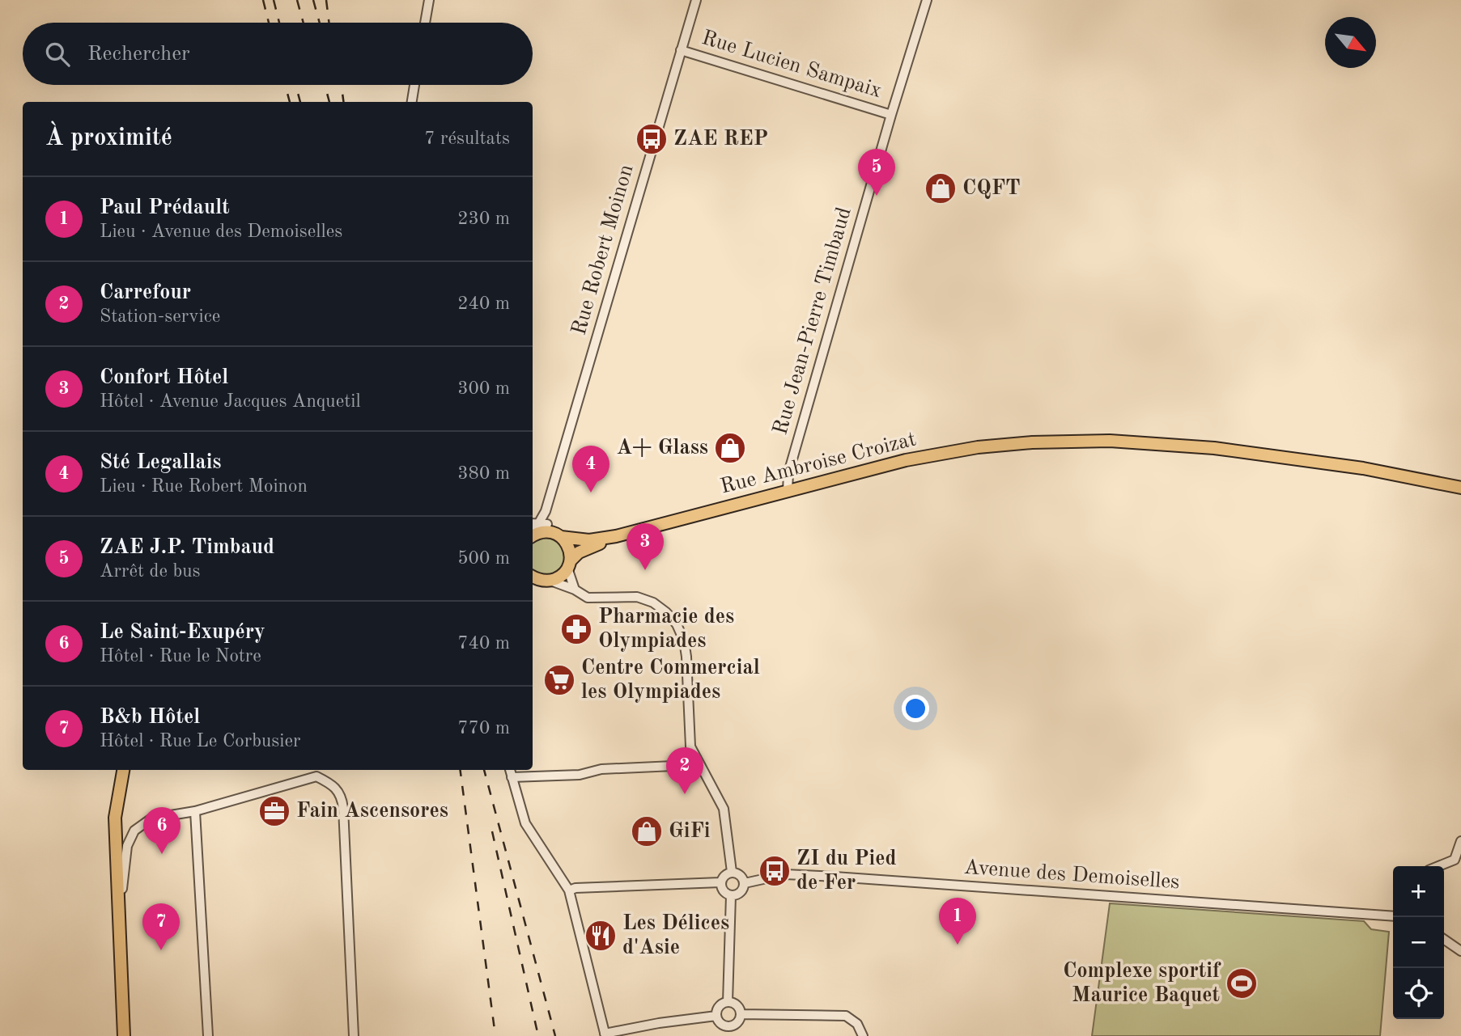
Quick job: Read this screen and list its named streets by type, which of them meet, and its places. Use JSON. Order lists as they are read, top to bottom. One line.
{"streets":{"main road":["Rue Ambroise Croizat"],"street":["Rue Lucien Sampaix","Rue Robert Moinon","Rue Jean-Pierre Timbaud","Avenue des Demoiselles"]},"crossings":[["Rue Lucien Sampaix","Rue Robert Moinon"],["Rue Lucien Sampaix","Rue Jean-Pierre Timbaud"],["Rue Jean-Pierre Timbaud","Rue Ambroise Croizat"]],"places":{"bus stop":["ZAE REP","ZI du Pied de Fer"],"shop":["CQFT","A+ Glass","GiFi"],"pharmacy":["Pharmacie des Olympiades"],"supermarket":["Centre Commercial les Olympiades"],"office":["Fain Ascensores"],"restaurant":["Les Délices d'Asie"],"sports":["Complexe sportif Maurice Baquet"]},"north":"bottom right","page":{"search":"Rechercher","heading":["À proximité","7 résultats"],"pins":["5","4","3","2","6","1","7"],"list":[{"mark":"1","name":"Paul Prédault","note":"Lieu · Avenue des Demoiselles","value":"230 m"},{"mark":"2","name":"Carrefour","note":"Station-service","value":"240 m"},{"mark":"3","name":"Confort Hôtel","note":"Hôtel · Avenue Jacques Anquetil","value":"300 m"},{"mark":"4","name":"Sté Legallais","note":"Lieu · Rue Robert Moinon","value":"380 m"},{"mark":"5","name":"ZAE J.P. Timbaud","note":"Arrêt de bus","value":"500 m"},{"mark":"6","name":"Le Saint-Exupéry","note":"Hôtel · Rue le Notre","value":"740 m"},{"mark":"7","name":"B&b Hôtel","note":"Hôtel · Rue Le Corbusier","value":"770 m"}],"map_buttons":["+","−"]}}
